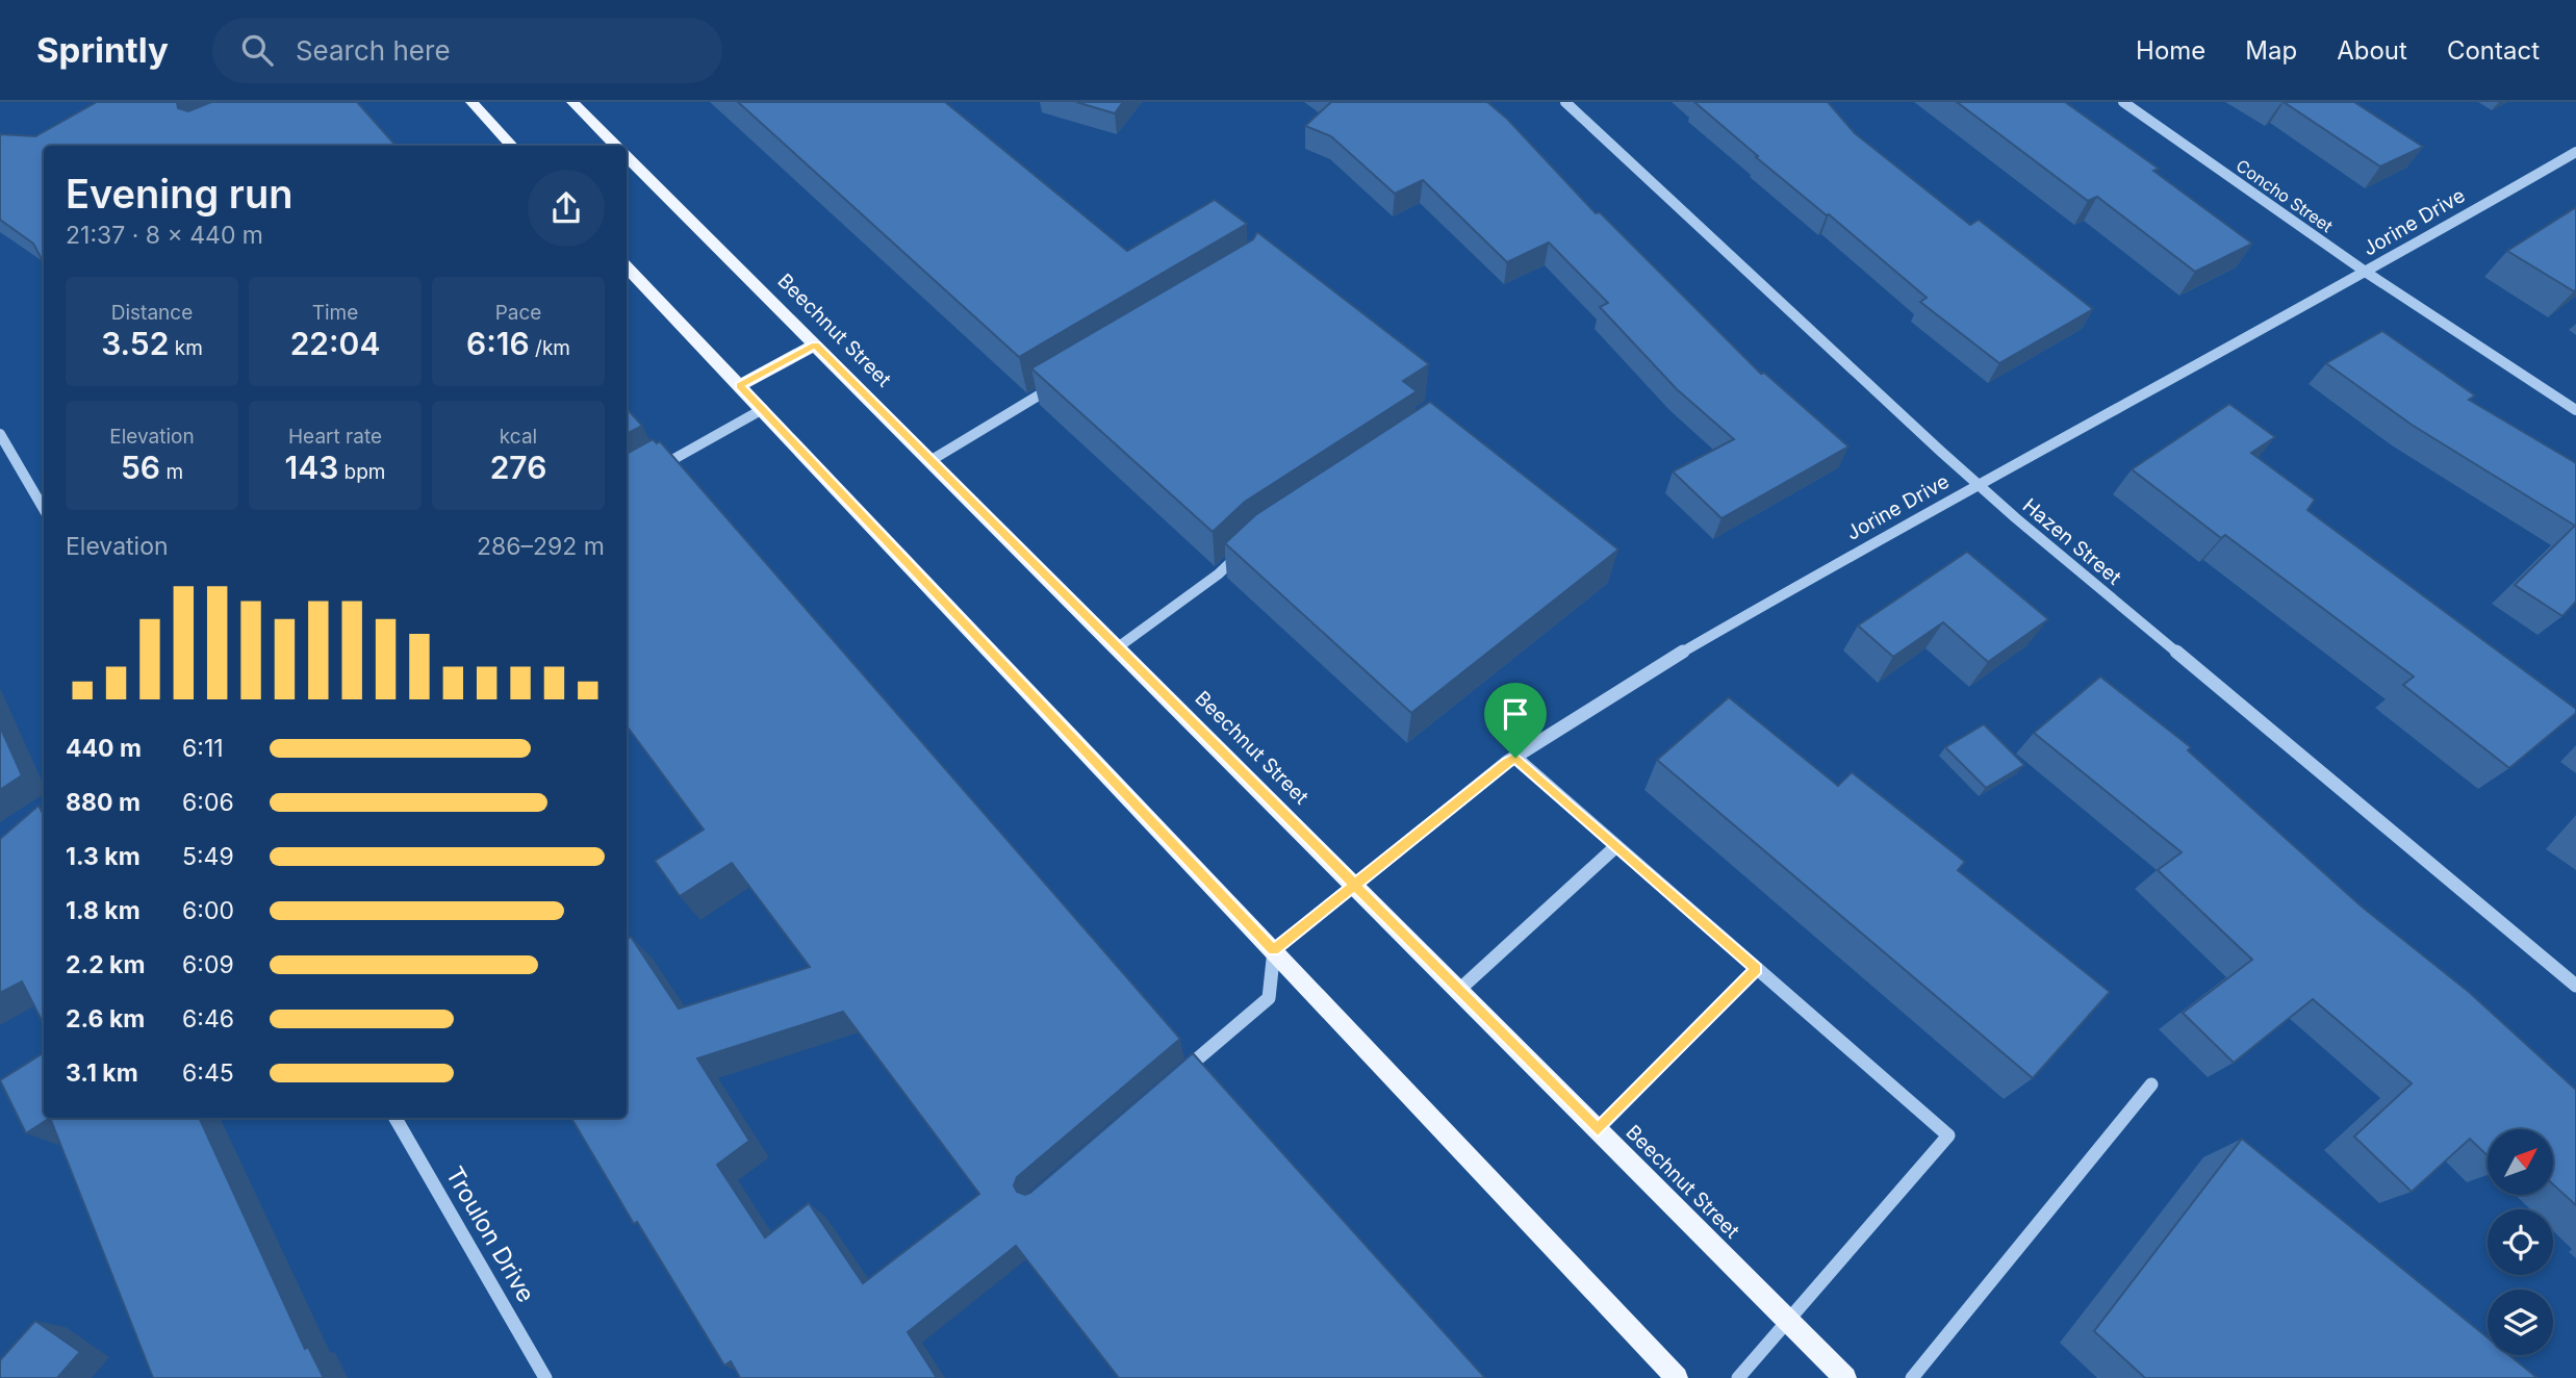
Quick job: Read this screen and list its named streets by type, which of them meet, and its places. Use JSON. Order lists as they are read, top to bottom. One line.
{"streets":{"main road":["Beechnut Street"],"street":["Concho Street","Jorine Drive","Hazen Street","Troulon Drive"]},"crossings":[["Concho Street","Jorine Drive"],["Jorine Drive","Beechnut Street"],["Jorine Drive","Hazen Street"]],"north":"top right","page":{"header":"Sprintly","search":"Search here","nav":["Home","Map","About","Contact"],"heading":["Evening run","21:37 · 8 × 440 m"],"stats":[["Distance","3.52 km"],["Time","22:04"],["Pace","6:16 /km"],["Elevation","56 m"],["Heart rate","143 bpm"],["kcal","276"]],"chart":["Elevation","286–292 m"],"list":[{"name":"440 m","note":"6:11"},{"name":"880 m","note":"6:06"},{"name":"1.3 km","note":"5:49"},{"name":"1.8 km","note":"6:00"},{"name":"2.2 km","note":"6:09"},{"name":"2.6 km","note":"6:46"},{"name":"3.1 km","note":"6:45"}]}}
